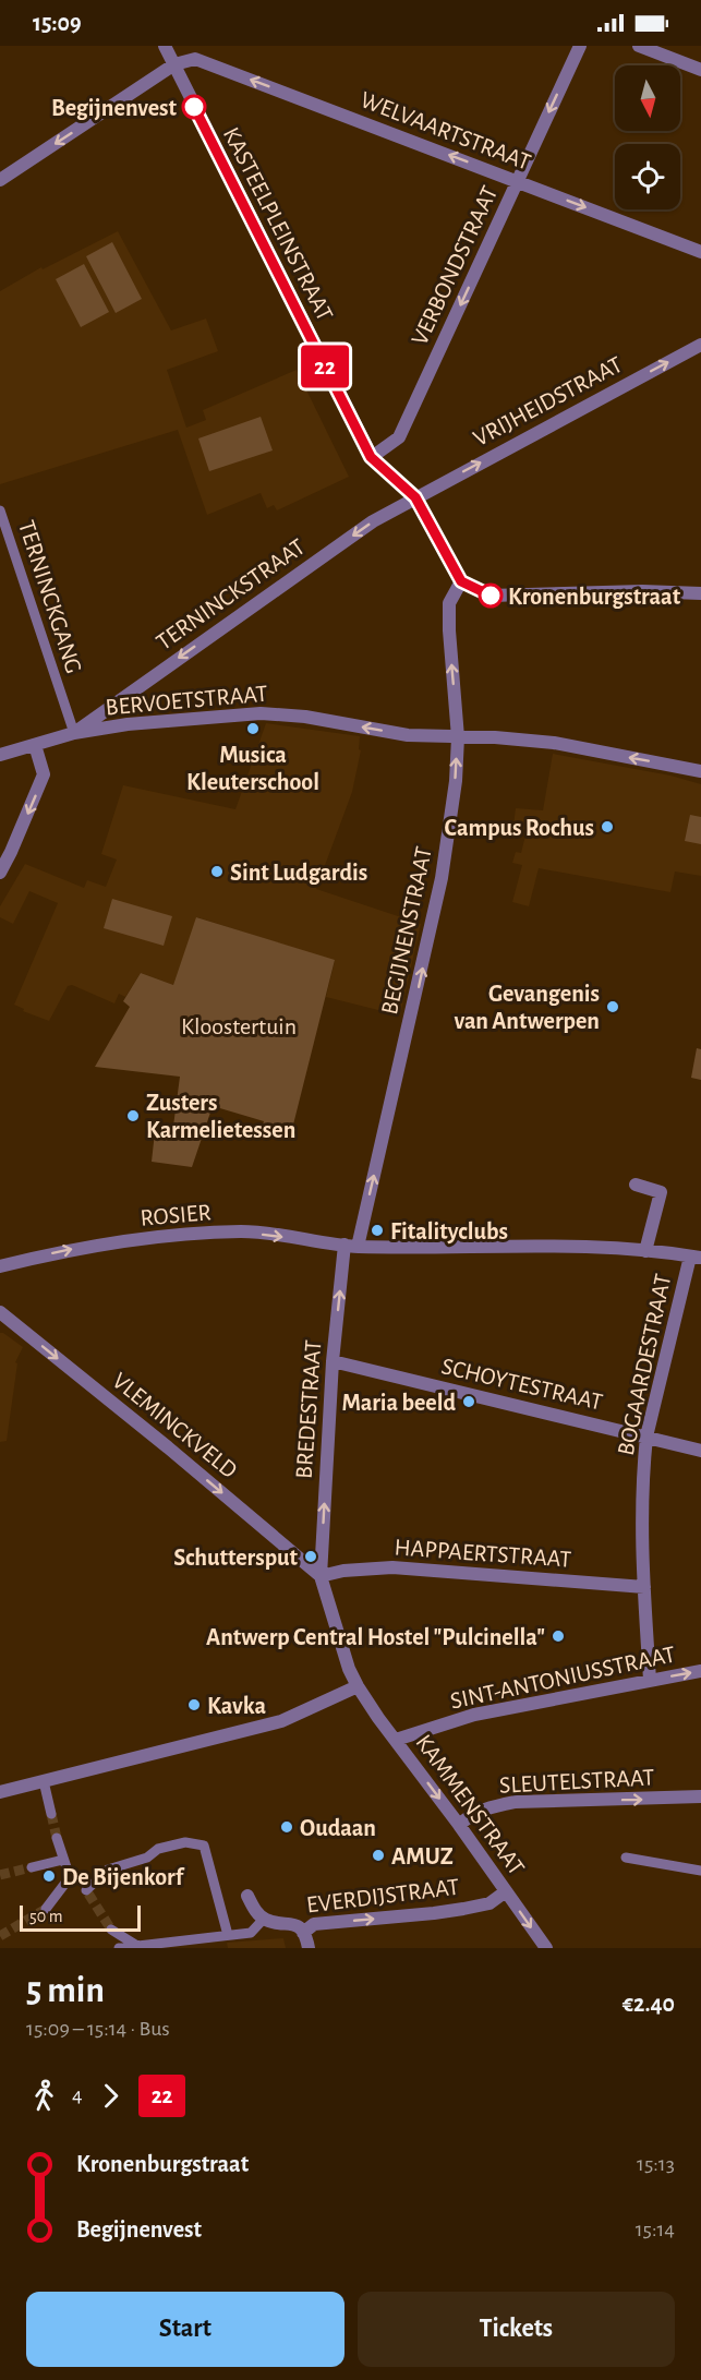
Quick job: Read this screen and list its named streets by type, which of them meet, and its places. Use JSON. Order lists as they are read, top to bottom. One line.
{"streets":{"street":["WELVAARTSTRAAT","KASTEELPLEINSTRAAT","VERBONDSTRAAT","VRIJHEIDSTRAAT","TERNINCKSTRAAT","TERNINCKGANG","BERVOETSTRAAT","BEGIJNENSTRAAT","ROSIER","BOGAARDESTRAAT","SCHOYTESTRAAT","BREDESTRAAT","VLEMINCKVELD","HAPPAERTSTRAAT","SINT-ANTONIUSSTRAAT","SLEUTELSTRAAT","KAMMENSTRAAT","EVERDIJSTRAAT"]},"crossings":[["WELVAARTSTRAAT","KASTEELPLEINSTRAAT"],["WELVAARTSTRAAT","VERBONDSTRAAT"],["KASTEELPLEINSTRAAT","VERBONDSTRAAT"],["KASTEELPLEINSTRAAT","VRIJHEIDSTRAAT"],["KASTEELPLEINSTRAAT","TERNINCKSTRAAT"],["KASTEELPLEINSTRAAT","BEGIJNENSTRAAT"],["VRIJHEIDSTRAAT","TERNINCKSTRAAT"],["TERNINCKSTRAAT","TERNINCKGANG"],["TERNINCKSTRAAT","BERVOETSTRAAT"],["TERNINCKGANG","BERVOETSTRAAT"],["BERVOETSTRAAT","BEGIJNENSTRAAT"],["BEGIJNENSTRAAT","ROSIER"],["BEGIJNENSTRAAT","BREDESTRAAT"],["ROSIER","BOGAARDESTRAAT"],["ROSIER","BREDESTRAAT"],["BOGAARDESTRAAT","SCHOYTESTRAAT"],["BOGAARDESTRAAT","HAPPAERTSTRAAT"],["BOGAARDESTRAAT","SINT-ANTONIUSSTRAAT"],["SCHOYTESTRAAT","BREDESTRAAT"],["BREDESTRAAT","VLEMINCKVELD"],["BREDESTRAAT","HAPPAERTSTRAAT"],["BREDESTRAAT","KAMMENSTRAAT"],["VLEMINCKVELD","HAPPAERTSTRAAT"],["VLEMINCKVELD","KAMMENSTRAAT"],["HAPPAERTSTRAAT","KAMMENSTRAAT"],["SINT-ANTONIUSSTRAAT","KAMMENSTRAAT"],["SLEUTELSTRAAT","KAMMENSTRAAT"],["KAMMENSTRAAT","EVERDIJSTRAAT"]],"one_way":["VERBONDSTRAAT","VRIJHEIDSTRAAT","TERNINCKSTRAAT","BERVOETSTRAAT","BEGIJNENSTRAAT","ROSIER","BREDESTRAAT","VLEMINCKVELD","KAMMENSTRAAT","EVERDIJSTRAAT"],"parks":["Kloostertuin"],"places":["Begijnenvest","Kronenburgstraat","Musica Kleuterschool","Campus Rochus","Sint Ludgardis","Gevangenis van Antwerpen","Zusters Karmelietessen","Fitalityclubs","Maria beeld","Schuttersput","Antwerp Central Hostel \"Pulcinella\"","Kavka","Oudaan","AMUZ","De Bijenkorf"],"lines":["bus line 22"],"scale_bar":"50 m","north":"bottom","page":{"status":"15:09","on_map":"22","scale":"50 m","heading":["5 min","15:09 – 15:14 · Bus","€2.40"],"legs":["4","22"],"list":[{"name":"Kronenburgstraat","value":"15:13"},{"name":"Begijnenvest","value":"15:14"}],"buttons":["Start","Tickets"]}}
